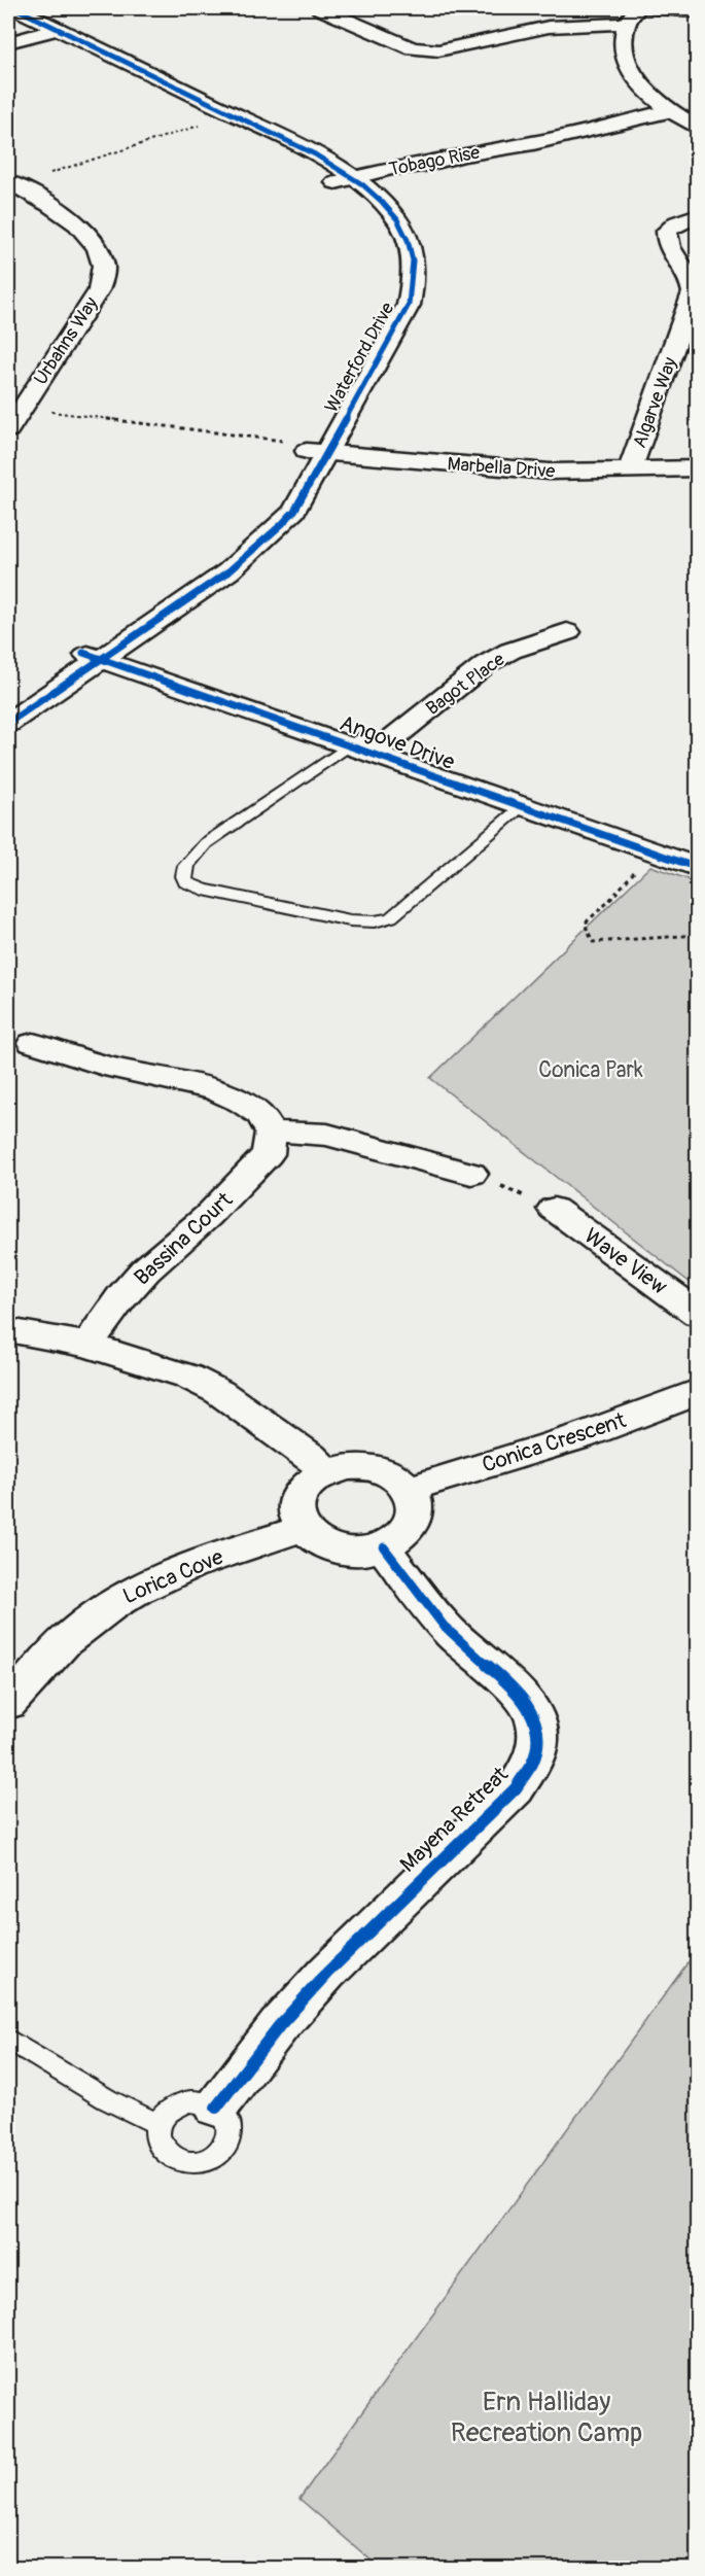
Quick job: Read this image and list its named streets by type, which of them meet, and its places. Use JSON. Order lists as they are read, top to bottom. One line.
{"streets":{"street":["Tobago Rise","Urbahns Way","Waterford Drive","Algarve Way","Marbella Drive","Bagot Place","Angove Drive","Bassina Court","Wave View","Conica Crescent","Lorica Cove","Mayena Retreat"]},"crossings":[["Tobago Rise","Waterford Drive"],["Waterford Drive","Marbella Drive"],["Waterford Drive","Angove Drive"],["Algarve Way","Marbella Drive"],["Bagot Place","Angove Drive"],["Conica Crescent","Lorica Cove"],["Conica Crescent","Mayena Retreat"],["Lorica Cove","Mayena Retreat"]],"parks":["Conica Park","Ern Halliday Recreation Camp"]}
